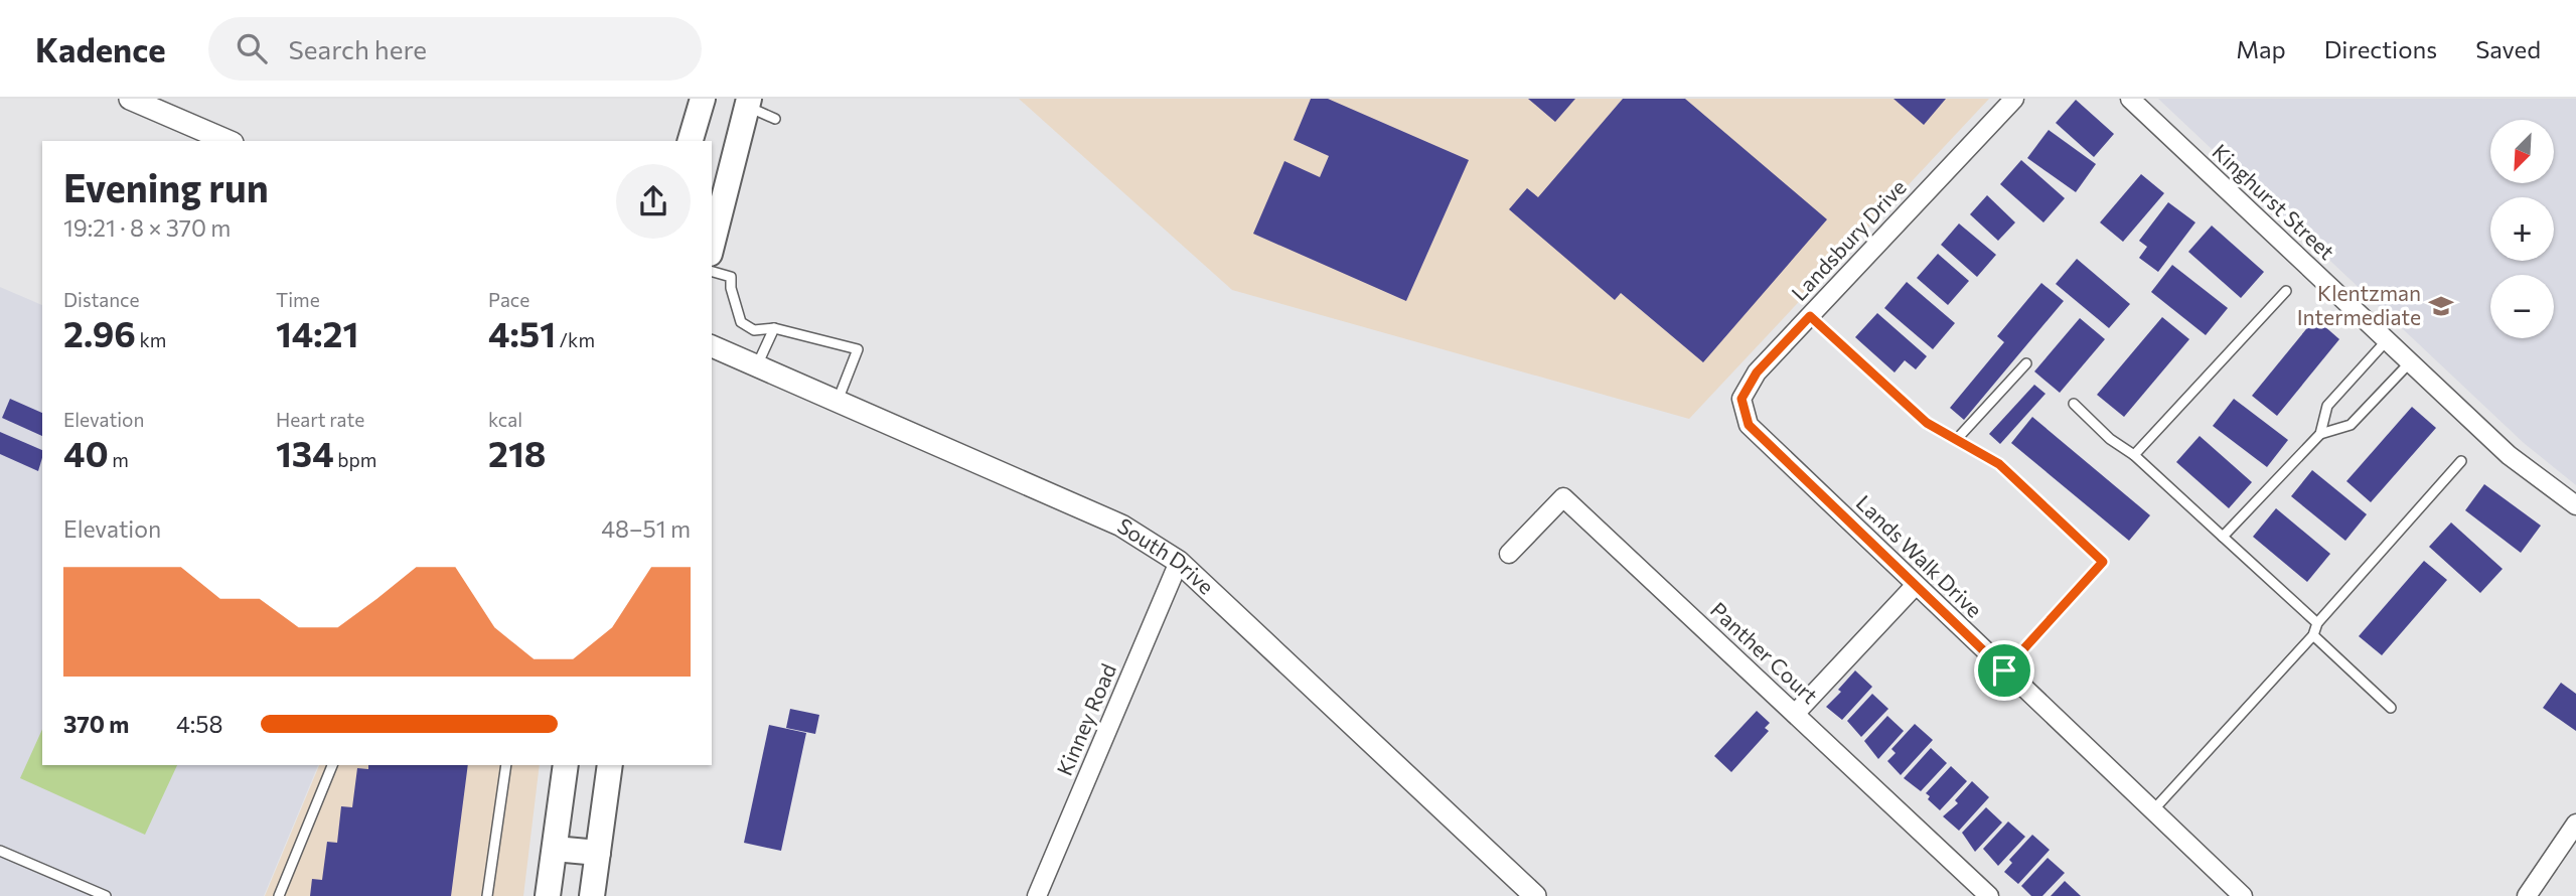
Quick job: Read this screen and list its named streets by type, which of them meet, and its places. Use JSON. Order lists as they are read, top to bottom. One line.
{"streets":{"street":["Kinghurst Street","Landsbury Drive","Lands Walk Drive","South Drive","Panther Court","Kinney Road"]},"crossings":[["Landsbury Drive","Lands Walk Drive"],["South Drive","Kinney Road"]],"places":{"school or university":["Klentzman Intermediate"]},"north":"bottom left","page":{"header":"Kadence","search":"Search here","nav":["Map","Directions","Saved"],"map_buttons":["+","−"],"heading":["Evening run","19:21 · 8 × 370 m"],"stats":[["Distance","2.96 km"],["Time","14:21"],["Pace","4:51 /km"],["Elevation","40 m"],["Heart rate","134 bpm"],["kcal","218"]],"chart":["Elevation","48–51 m"],"list":[{"name":"370 m","note":"4:58"}]}}
